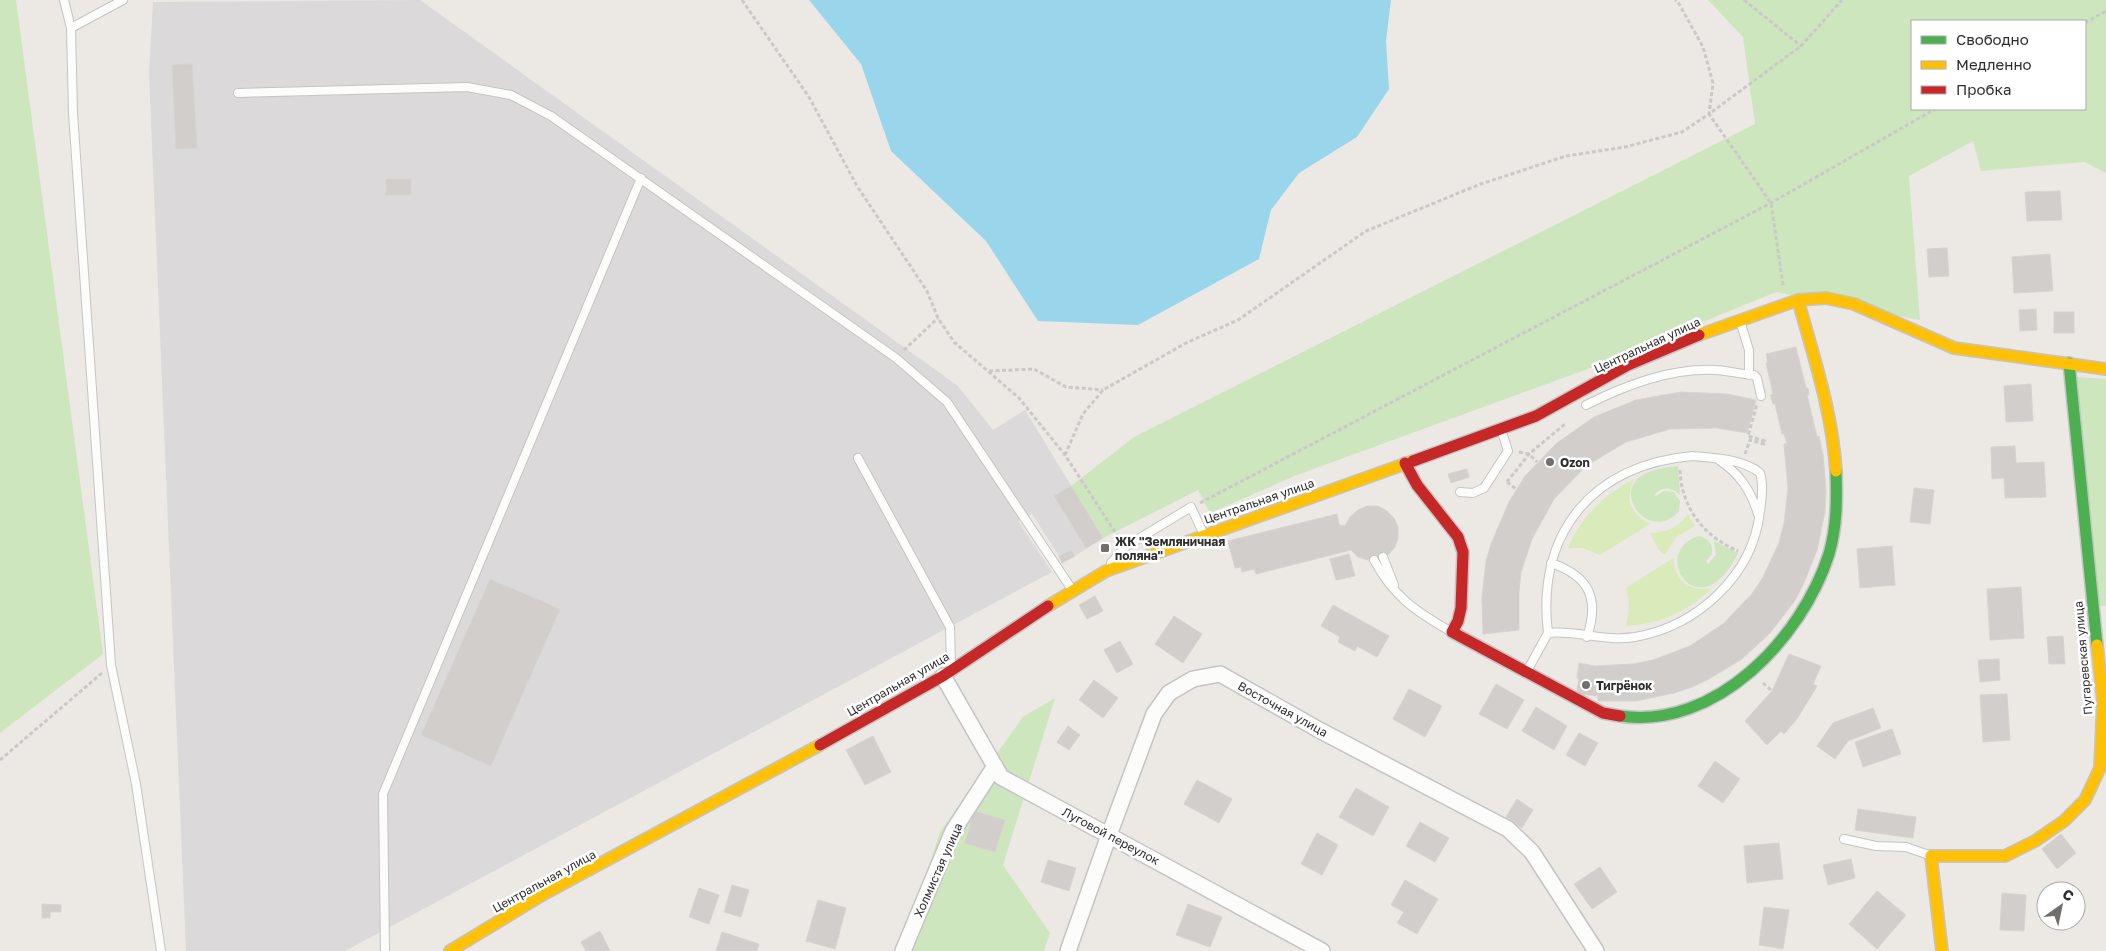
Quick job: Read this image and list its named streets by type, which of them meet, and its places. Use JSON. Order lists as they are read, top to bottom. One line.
{"streets":{"street":["Центральная улица","Пугаревская улица","Восточная улица","Луговой переулок","Холмистая улица"]},"crossings":[["Центральная улица","Пугаревская улица"],["Центральная улица","Луговой переулок"],["Восточная улица","Луговой переулок"],["Луговой переулок","Холмистая улица"]],"places":{"other":["Ozon","Тигрёнок"],"transit":["ЖК \"Земляничная поляна\""]},"legend":["Свободно","Медленно","Пробка"],"north":"top right"}
